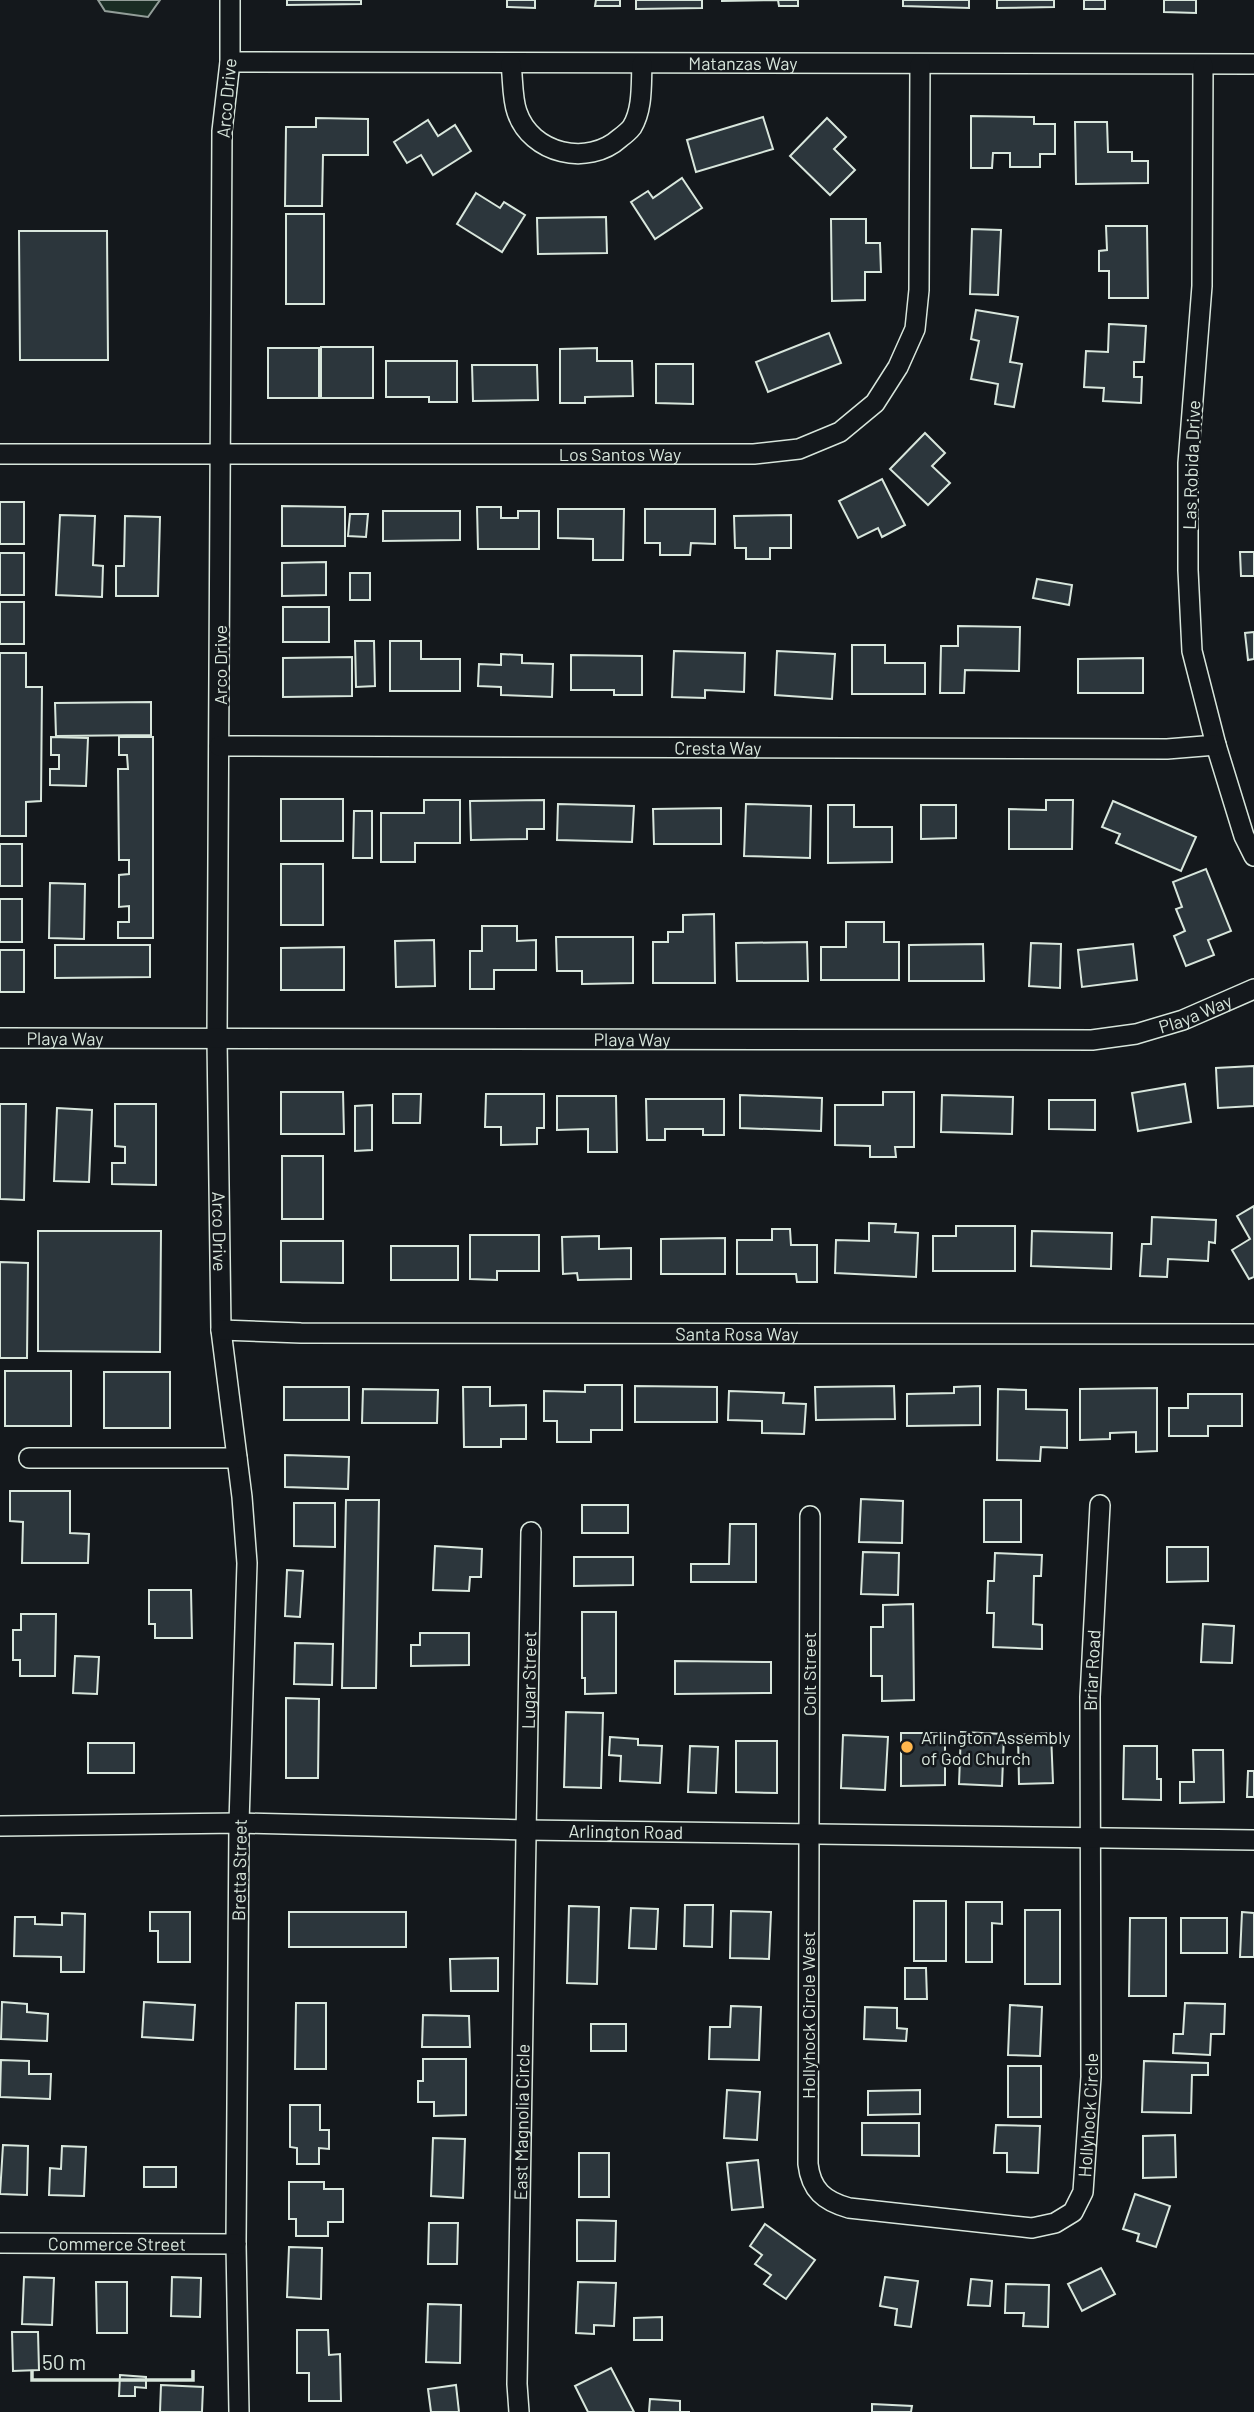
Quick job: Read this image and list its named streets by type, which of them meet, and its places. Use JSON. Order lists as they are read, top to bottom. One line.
{"streets":{"street":["Matanzas Way","Arco Drive","Los Santos Way","Las Robida Drive","Cresta Way","Playa Way","Santa Rosa Way","Briar Road","Colt Street","Lugar Street","Arlington Road","Bretta Street","Hollyhock Circle West","Hollyhock Circle","East Magnolia Circle","Commerce Street"]},"crossings":[["Matanzas Way","Arco Drive"],["Matanzas Way","Los Santos Way"],["Matanzas Way","Las Robida Drive"],["Arco Drive","Los Santos Way"],["Arco Drive","Cresta Way"],["Arco Drive","Playa Way"],["Arco Drive","Santa Rosa Way"],["Arco Drive","Bretta Street"],["Las Robida Drive","Cresta Way"],["Santa Rosa Way","Bretta Street"],["Briar Road","Arlington Road"],["Briar Road","Hollyhock Circle"],["Colt Street","Arlington Road"],["Colt Street","Hollyhock Circle West"],["Lugar Street","Arlington Road"],["Lugar Street","East Magnolia Circle"],["Arlington Road","Bretta Street"],["Arlington Road","Hollyhock Circle West"],["Arlington Road","Hollyhock Circle"],["Arlington Road","East Magnolia Circle"],["Bretta Street","Commerce Street"],["Hollyhock Circle West","Hollyhock Circle"]],"places":["Arlington Assembly of God Church"],"scale_bar":"50 m"}
